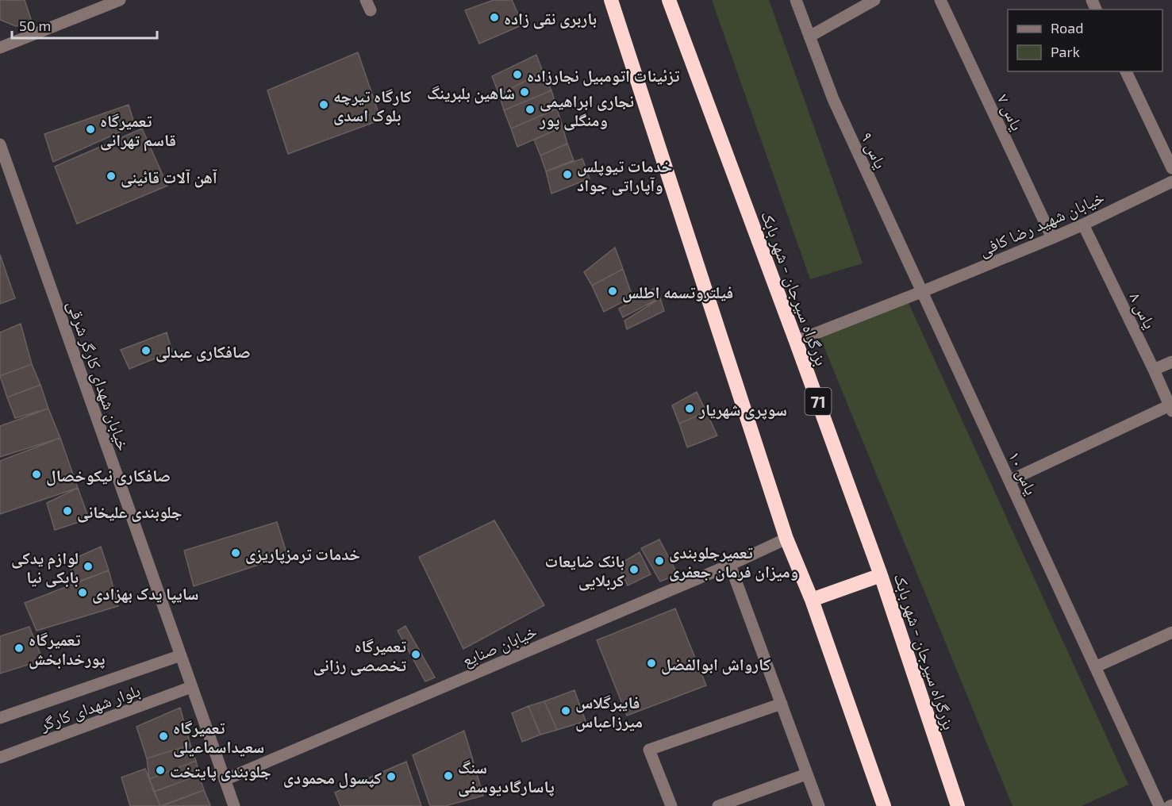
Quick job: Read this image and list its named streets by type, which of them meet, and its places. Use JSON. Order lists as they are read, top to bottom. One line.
{"streets":{"highway":["بزرگراه سیرجان - شهر بابک","71"],"street":["یاس ۷","یاس ۹","خیابان شهید رضا کافی","یاس ۸","خیابان شهدای کارگر شرقی","یاس ۱۰","خیابان صنایع","بلوار شهدای کارگر"]},"crossings":[["یاس ۷","خیابان شهید رضا کافی"],["یاس ۹","خیابان شهید رضا کافی"],["یاس ۹","یاس ۱۰"],["خیابان شهید رضا کافی","بزرگراه سیرجان - شهر بابک"],["خیابان شهید رضا کافی","یاس ۸"],["خیابان شهید رضا کافی","یاس ۱۰"],["خیابان شهدای کارگر شرقی","خیابان صنایع"],["خیابان شهدای کارگر شرقی","بلوار شهدای کارگر"]],"places":["باربری نقی زاده","تزئینات اتومبیل نجارزاده","شاهین بلبرینگ","کارگاه تیرچه بلوک اسدی","نجاری ابراهیمی ومنگلی پور","تعمیرگاه قاسم تهرانی","خدمات تیوپلس وآپاراتی جواد","آهن آلات قائینی","فیلتروتسمه اطلس","صافکاری عبدلی","سوپری شهریار","صافکاری نیکوخصال","جلوبندی علیخانی","خدمات ترمزپاریزی","تعمیرجلوبندی ومیزان فرمان جعفری","لوازم یدکی بابکی نیا","بانک ضایعات کربلایی","سایپا یدک بهزادی","تعمیرگاه پورخدابخش","تعمیرگاه تخصصی رزانی","کارواش ابوالفضل","فایبرگلاس میرزاعباس","تعمیرگاه سعیداسماعیلی","جلوبندی پایتخت","سنگ پاسارگادیوسفی","کپسول محمودی"],"legend":["Road","Park"],"scale_bar":"50 m"}
